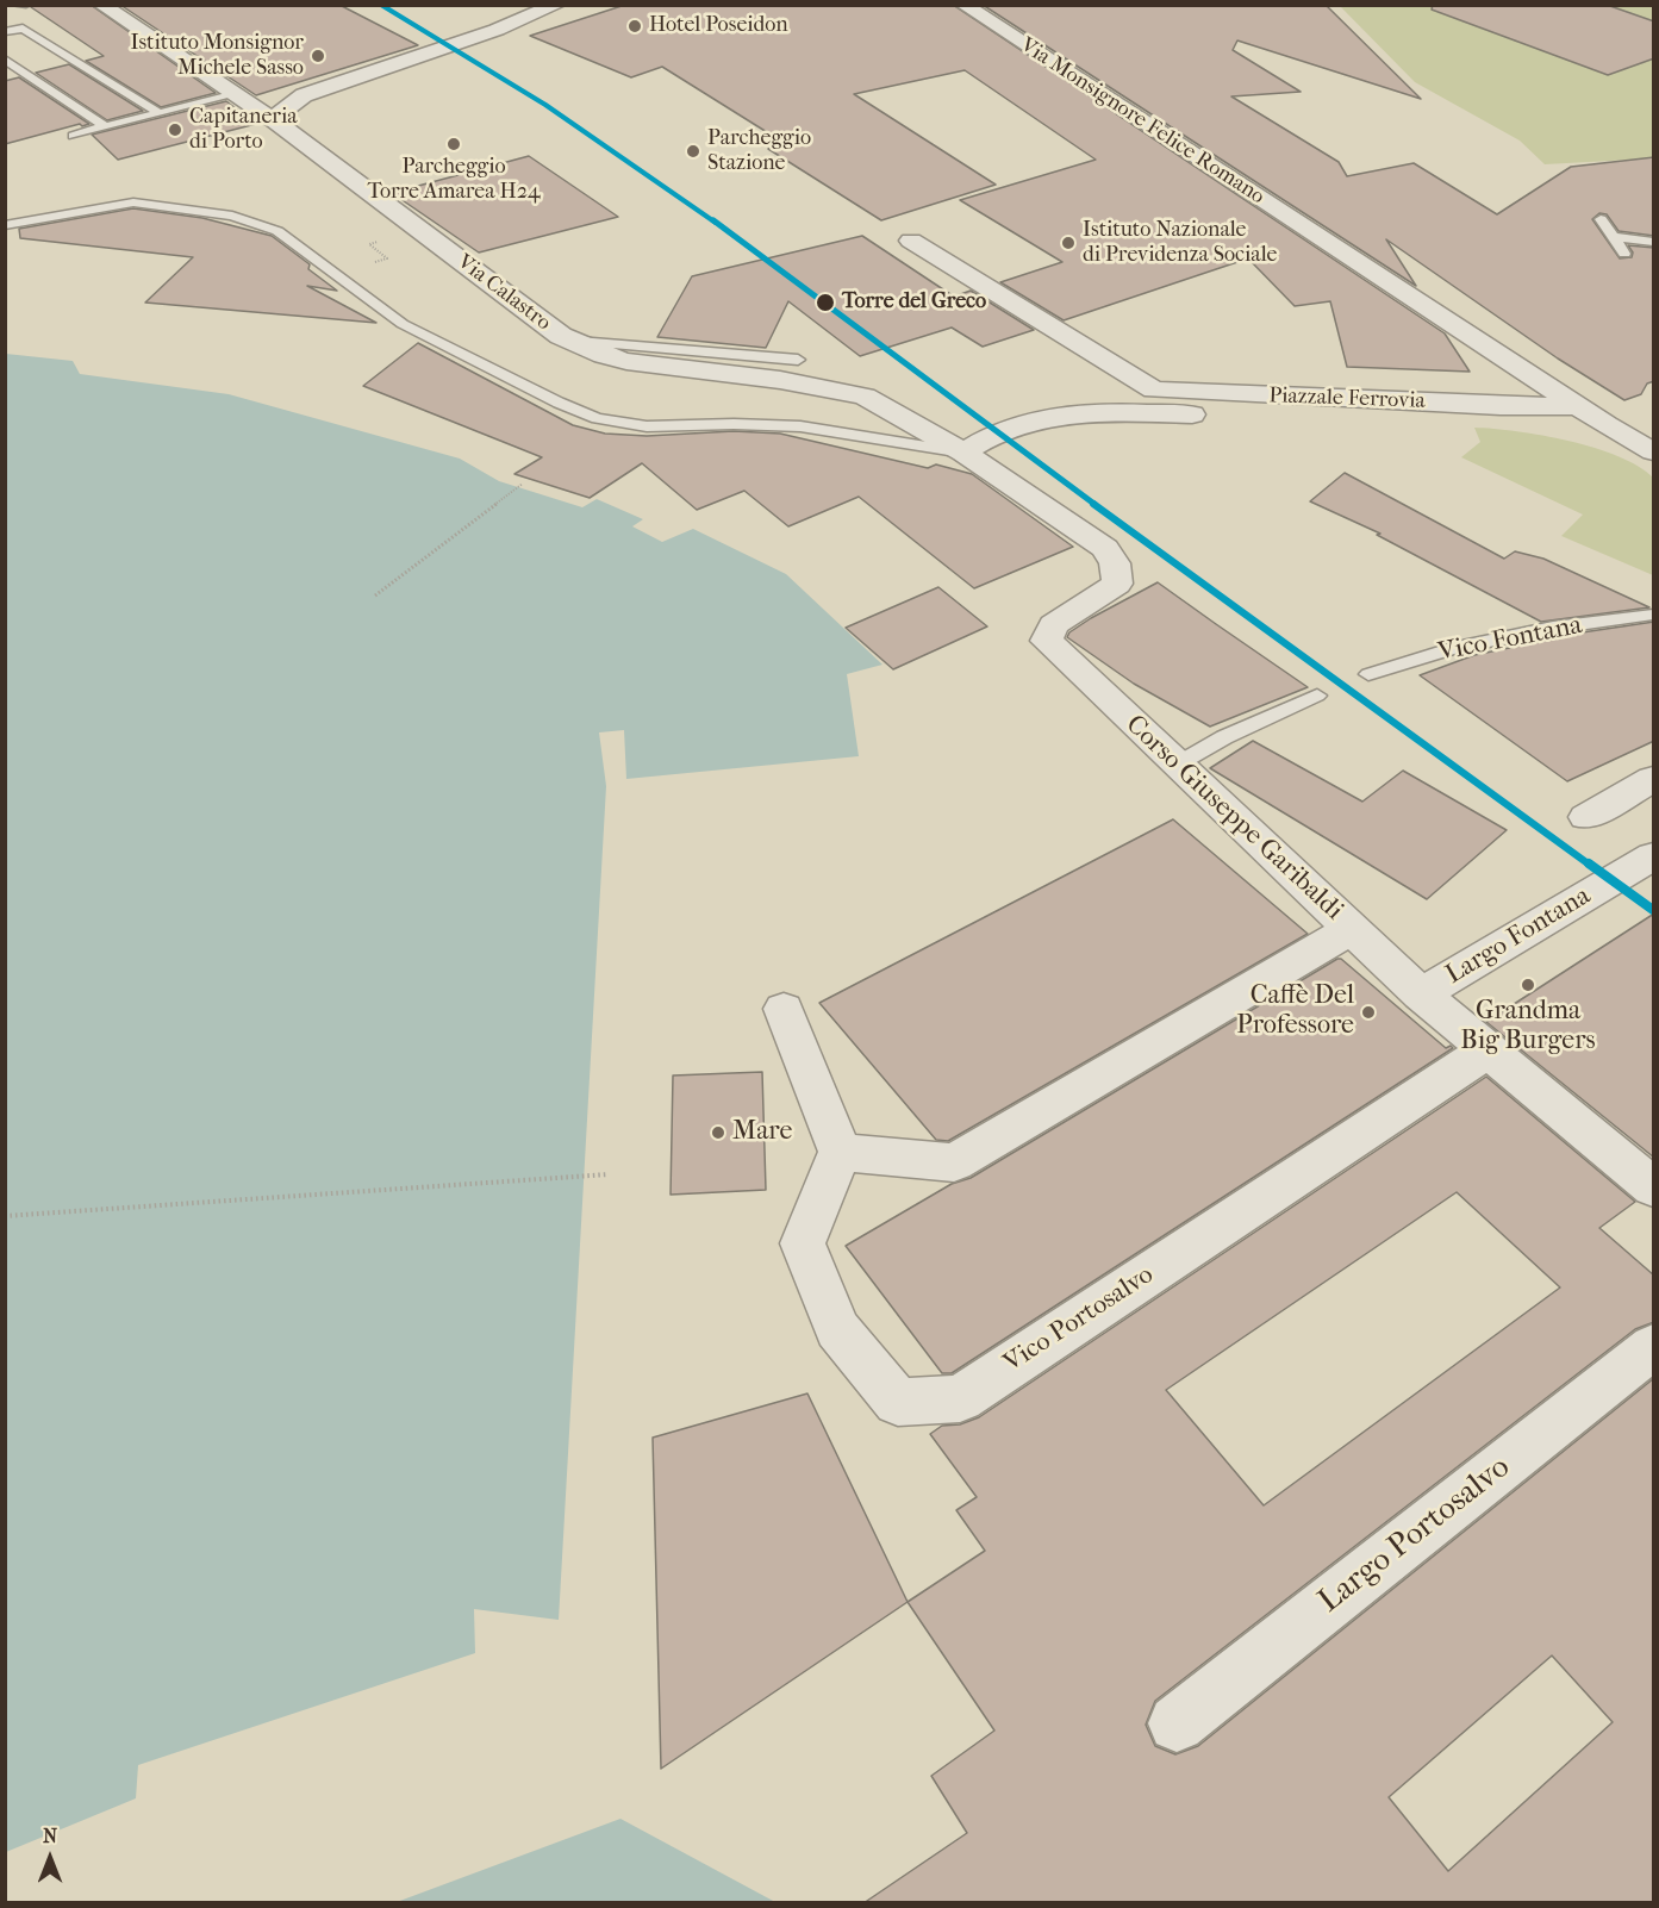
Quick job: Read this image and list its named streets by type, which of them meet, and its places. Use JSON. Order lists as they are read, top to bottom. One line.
{"streets":{"street":["Via Monsignore Felice Romano","Via Calastro","Piazzale Ferrovia","Corso Giuseppe Garibaldi","Largo Fontana","Vico Portosalvo","Largo Portosalvo"],"lane":["Vico Fontana"]},"crossings":[["Via Monsignore Felice Romano","Piazzale Ferrovia"],["Via Calastro","Corso Giuseppe Garibaldi"],["Corso Giuseppe Garibaldi","Largo Fontana"],["Corso Giuseppe Garibaldi","Vico Portosalvo"]],"places":["Hotel Poseidon","Istituto Monsignor Michele Sasso","Capitaneria di Porto","Parcheggio Torre Amarea H24","Parcheggio Stazione","Istituto Nazionale di Previdenza Sociale","Torre del Greco","Grandma Big Burgers","Caffè Del Professore","Mare"],"north":"top"}
